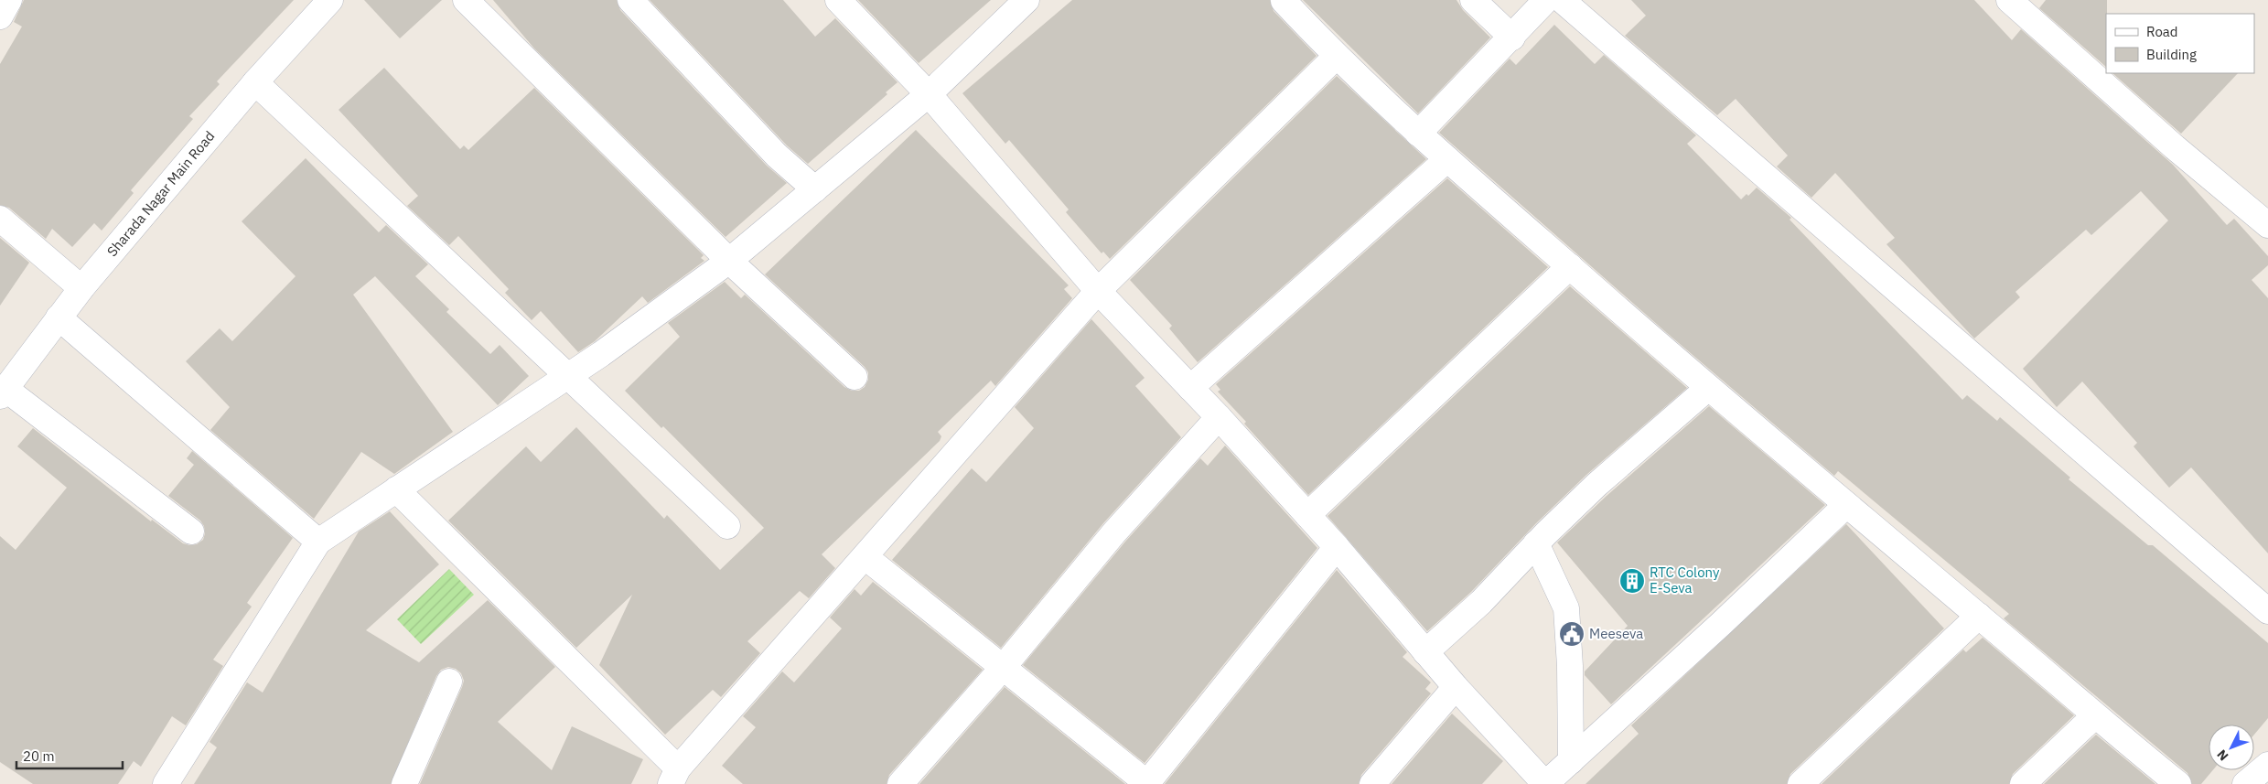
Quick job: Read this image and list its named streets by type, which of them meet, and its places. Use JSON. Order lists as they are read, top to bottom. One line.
{"streets":{"street":["Sharada Nagar Main Road"]},"places":{"building":["RTC Colony E-Seva"],"public building":["Meeseva"]},"legend":["Road","Building"],"scale_bar":"20 m","north":"bottom left"}
